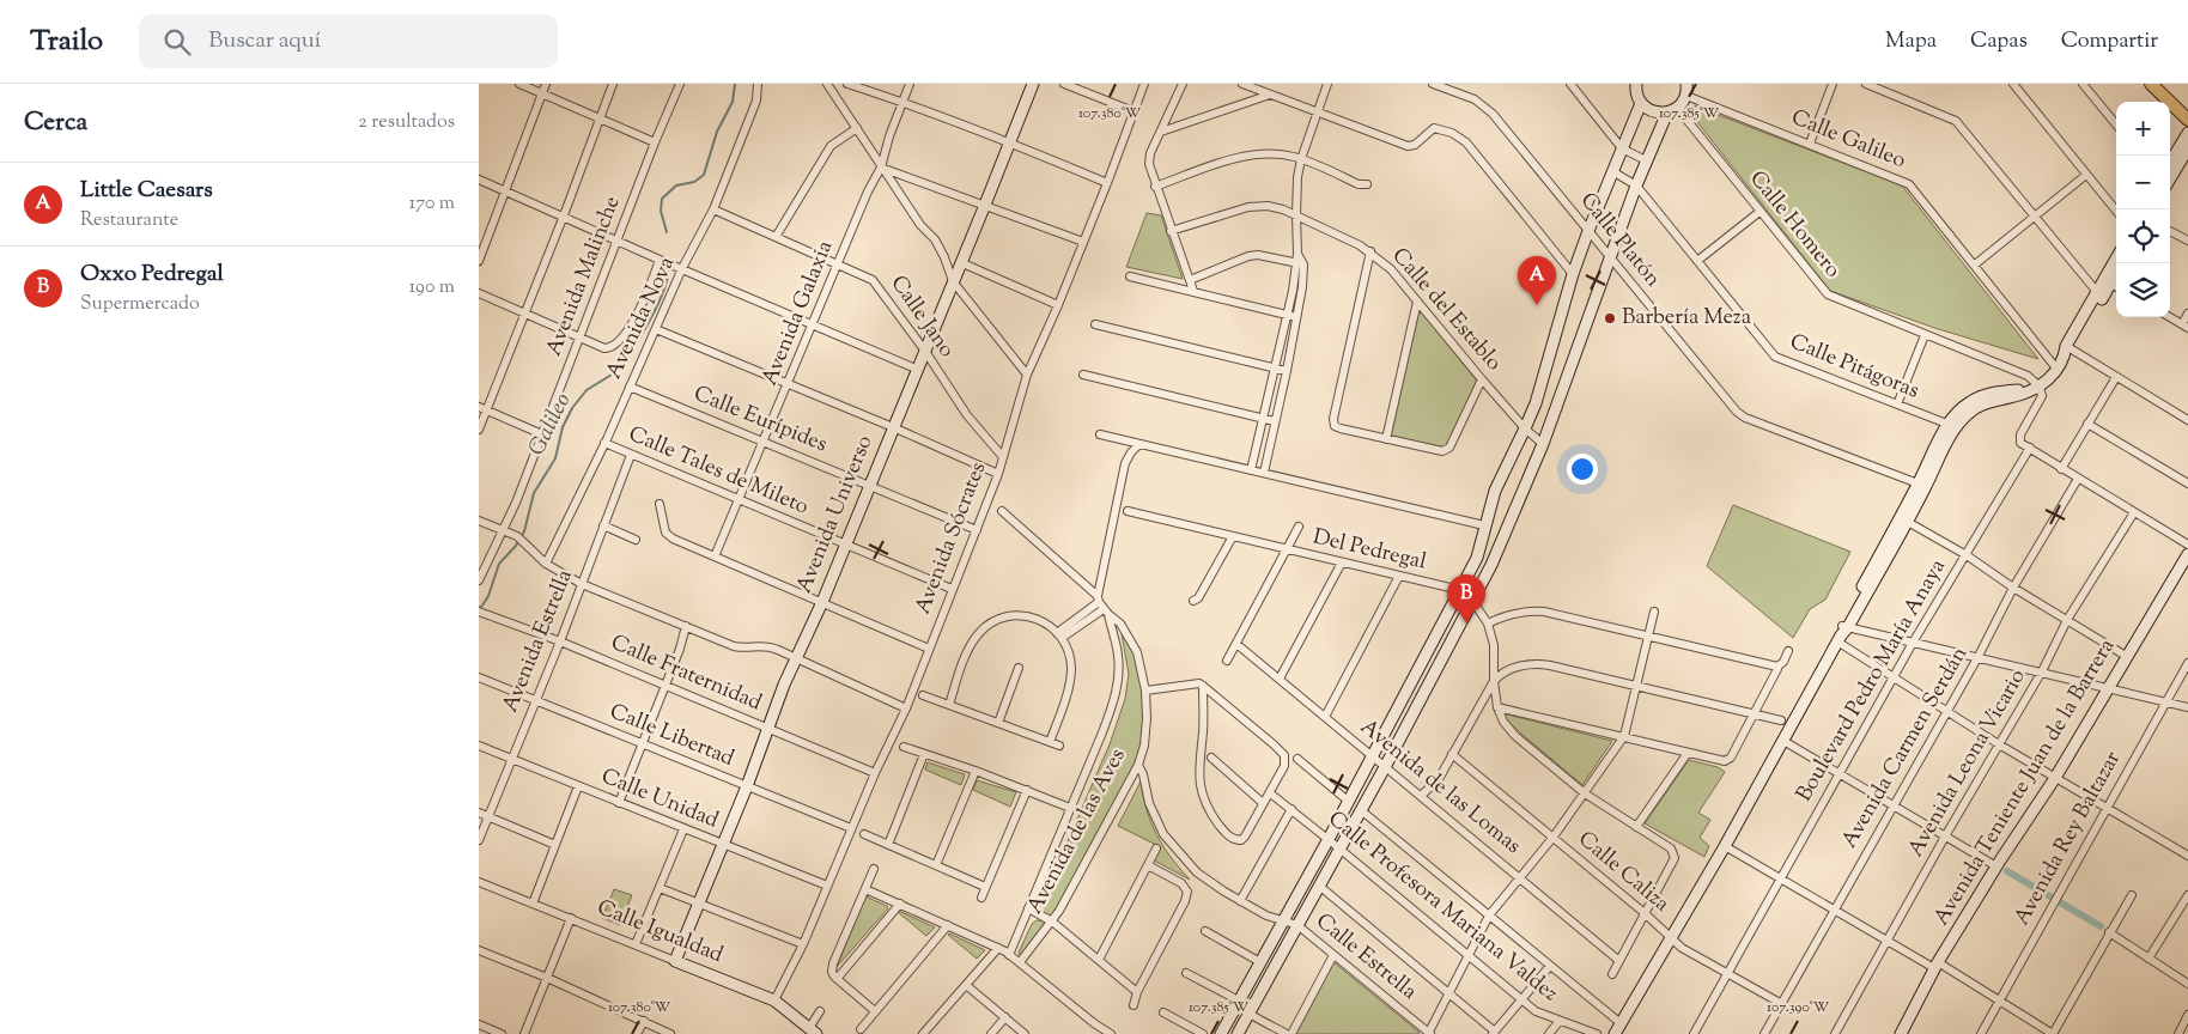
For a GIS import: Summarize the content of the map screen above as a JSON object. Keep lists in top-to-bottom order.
{
  "streets": {
    "street": [
      "Calle Galileo",
      "Calle Homero",
      "Calle Platón",
      "Avenida Malinche",
      "Calle del Establo",
      "Avenida Galaxia",
      "Calle Jano",
      "Avenida Nova",
      "Calle Pitágoras",
      "Calle Eurípides",
      "Calle Tales de Mileto",
      "Avenida Universo",
      "Avenida Sócrates",
      "Del Pedregal",
      "Avenida Estrella",
      "Calle Fraternidad",
      "Boulevard Pedro María Anaya",
      "Calle Libertad",
      "Avenida Carmen Serdán",
      "Avenida Leona Vicario",
      "Avenida Teniente Juan de la Barrera",
      "Avenida de las Lomas",
      "Calle Unidad",
      "Avenida de las Aves",
      "Avenida Rey Baltazar",
      "Calle Caliza",
      "Calle Profesora Mariana Valdez",
      "Calle Igualdad",
      "Calle Estrella"
    ]
  },
  "crossings": [
    ["Avenida Galaxia", "Calle Jano"],
    ["Avenida Galaxia", "Calle Eurípides"],
    ["Avenida Galaxia", "Calle Tales de Mileto"],
    ["Calle Jano", "Avenida Nova"],
    ["Calle Jano", "Avenida Universo"],
    ["Calle Jano", "Avenida Sócrates"],
    ["Avenida Nova", "Calle Eurípides"],
    ["Avenida Nova", "Calle Tales de Mileto"],
    ["Calle Eurípides", "Avenida Universo"],
    ["Calle Eurípides", "Avenida Sócrates"],
    ["Calle Tales de Mileto", "Avenida Universo"],
    ["Calle Tales de Mileto", "Avenida Sócrates"],
    ["Calle Tales de Mileto", "Avenida Estrella"],
    ["Avenida Universo", "Calle Fraternidad"],
    ["Avenida Universo", "Calle Libertad"],
    ["Avenida Universo", "Calle Unidad"],
    ["Avenida Universo", "Calle Igualdad"],
    ["Avenida Sócrates", "Calle Fraternidad"],
    ["Avenida Sócrates", "Calle Libertad"],
    ["Avenida Sócrates", "Calle Unidad"],
    ["Avenida Sócrates", "Calle Igualdad"],
    ["Del Pedregal", "Calle Caliza"],
    ["Avenida Estrella", "Calle Fraternidad"],
    ["Avenida Estrella", "Calle Libertad"],
    ["Avenida Estrella", "Calle Unidad"],
    ["Boulevard Pedro María Anaya", "Calle Caliza"],
    ["Avenida Carmen Serdán", "Calle Caliza"],
    ["Avenida de las Aves", "Calle Estrella"]
  ],
  "water": ["Galileo"],
  "places": ["Barbería Meza"],
  "page": {
    "header": "Trailo",
    "search": "Buscar aquí",
    "nav": ["Mapa", "Capas", "Compartir"],
    "heading": ["Cerca", "2 resultados"],
    "map_buttons": ["+", "−"],
    "list": [
      {
        "mark": "A",
        "name": "Little Caesars",
        "note": "Restaurante",
        "value": "170 m"
      },
      {
        "mark": "B",
        "name": "Oxxo Pedregal",
        "note": "Supermercado",
        "value": "190 m"
      }
    ],
    "pins": ["A", "B"]
  },
  "coordinates": ["107.380°W", "107.385°W", "107.390°W"]
}
